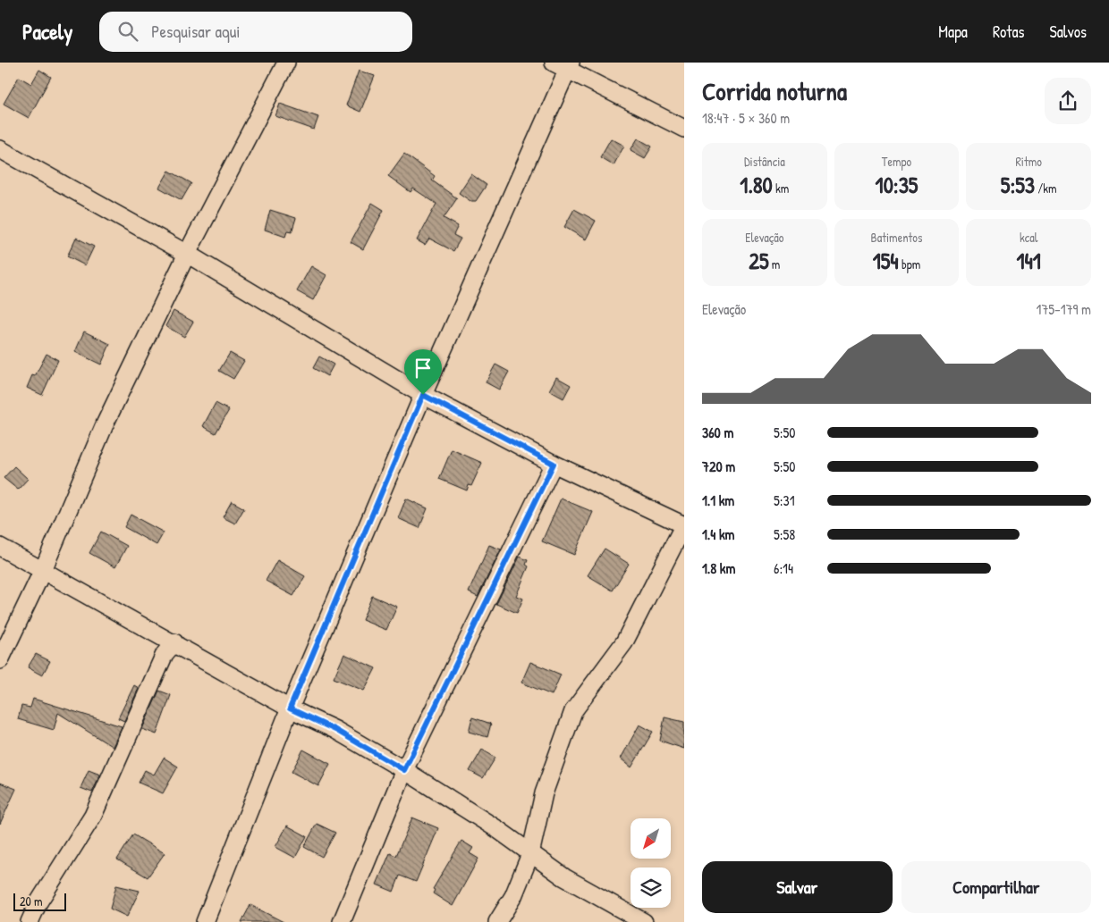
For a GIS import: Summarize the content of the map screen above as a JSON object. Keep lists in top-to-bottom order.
{
  "scale_bar": "20 m",
  "north": "bottom left",
  "page": {
    "header": "Pacely",
    "search": "Pesquisar aqui",
    "nav": ["Mapa", "Rotas", "Salvos"],
    "heading": ["Corrida noturna", "18:47 · 5 × 360 m"],
    "stats": [
      ["Distância", "1.80 km"],
      ["Tempo", "10:35"],
      ["Ritmo", "5:53 /km"],
      ["Elevação", "25 m"],
      ["Batimentos", "154 bpm"],
      ["kcal", "141"]
    ],
    "chart": ["Elevação", "175–179 m"],
    "list": [
      {
        "name": "360 m",
        "note": "5:50"
      },
      {
        "name": "720 m",
        "note": "5:50"
      },
      {
        "name": "1.1 km",
        "note": "5:31"
      },
      {
        "name": "1.4 km",
        "note": "5:58"
      },
      {
        "name": "1.8 km",
        "note": "6:14"
      }
    ],
    "buttons": ["Salvar", "Compartilhar"],
    "scale": "20 m"
  }
}
